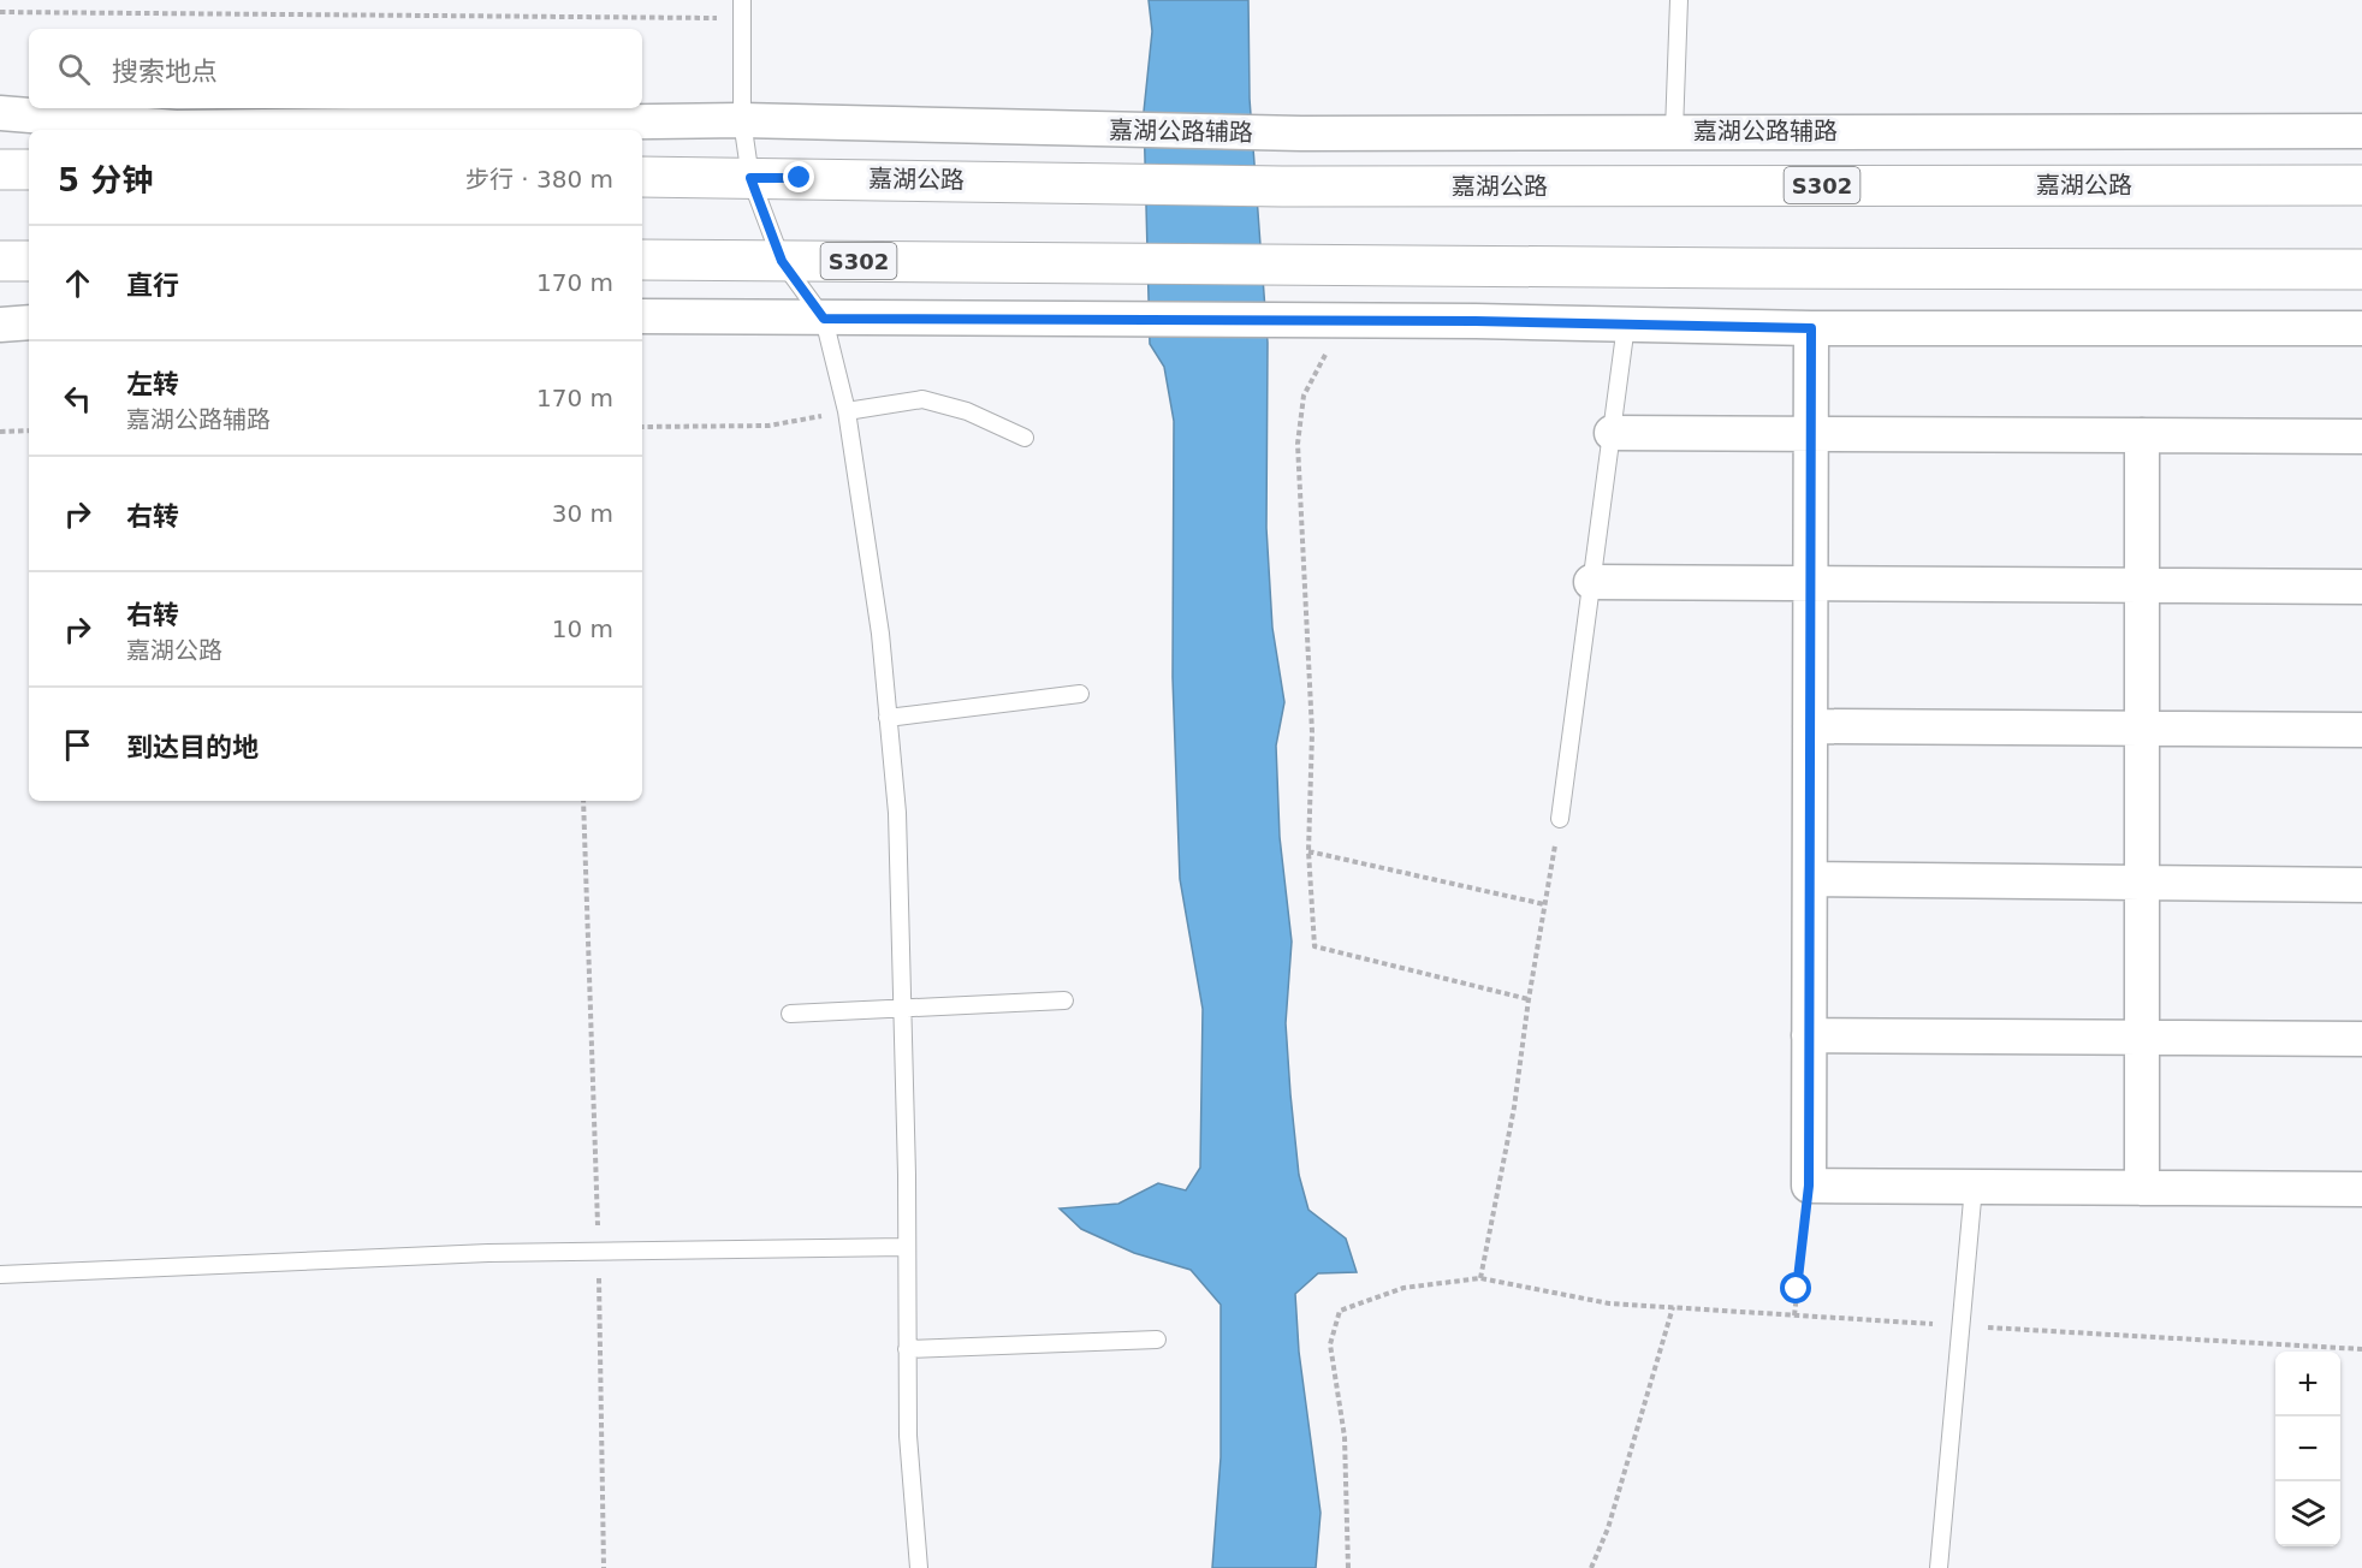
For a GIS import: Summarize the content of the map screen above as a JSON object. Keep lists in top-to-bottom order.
{
  "streets": {
    "main road": ["嘉湖公路", "S302"],
    "street": ["嘉湖公路辅路"]
  },
  "page": {
    "search": "搜索地点",
    "heading": ["5 分钟", "步行 · 380 m"],
    "list": [
      ["直行", "170 m"],
      ["左转", "嘉湖公路辅路", "170 m"],
      ["右转", "30 m"],
      ["右转", "嘉湖公路", "10 m"],
      "到达目的地"
    ],
    "map_buttons": ["+", "−"]
  }
}
